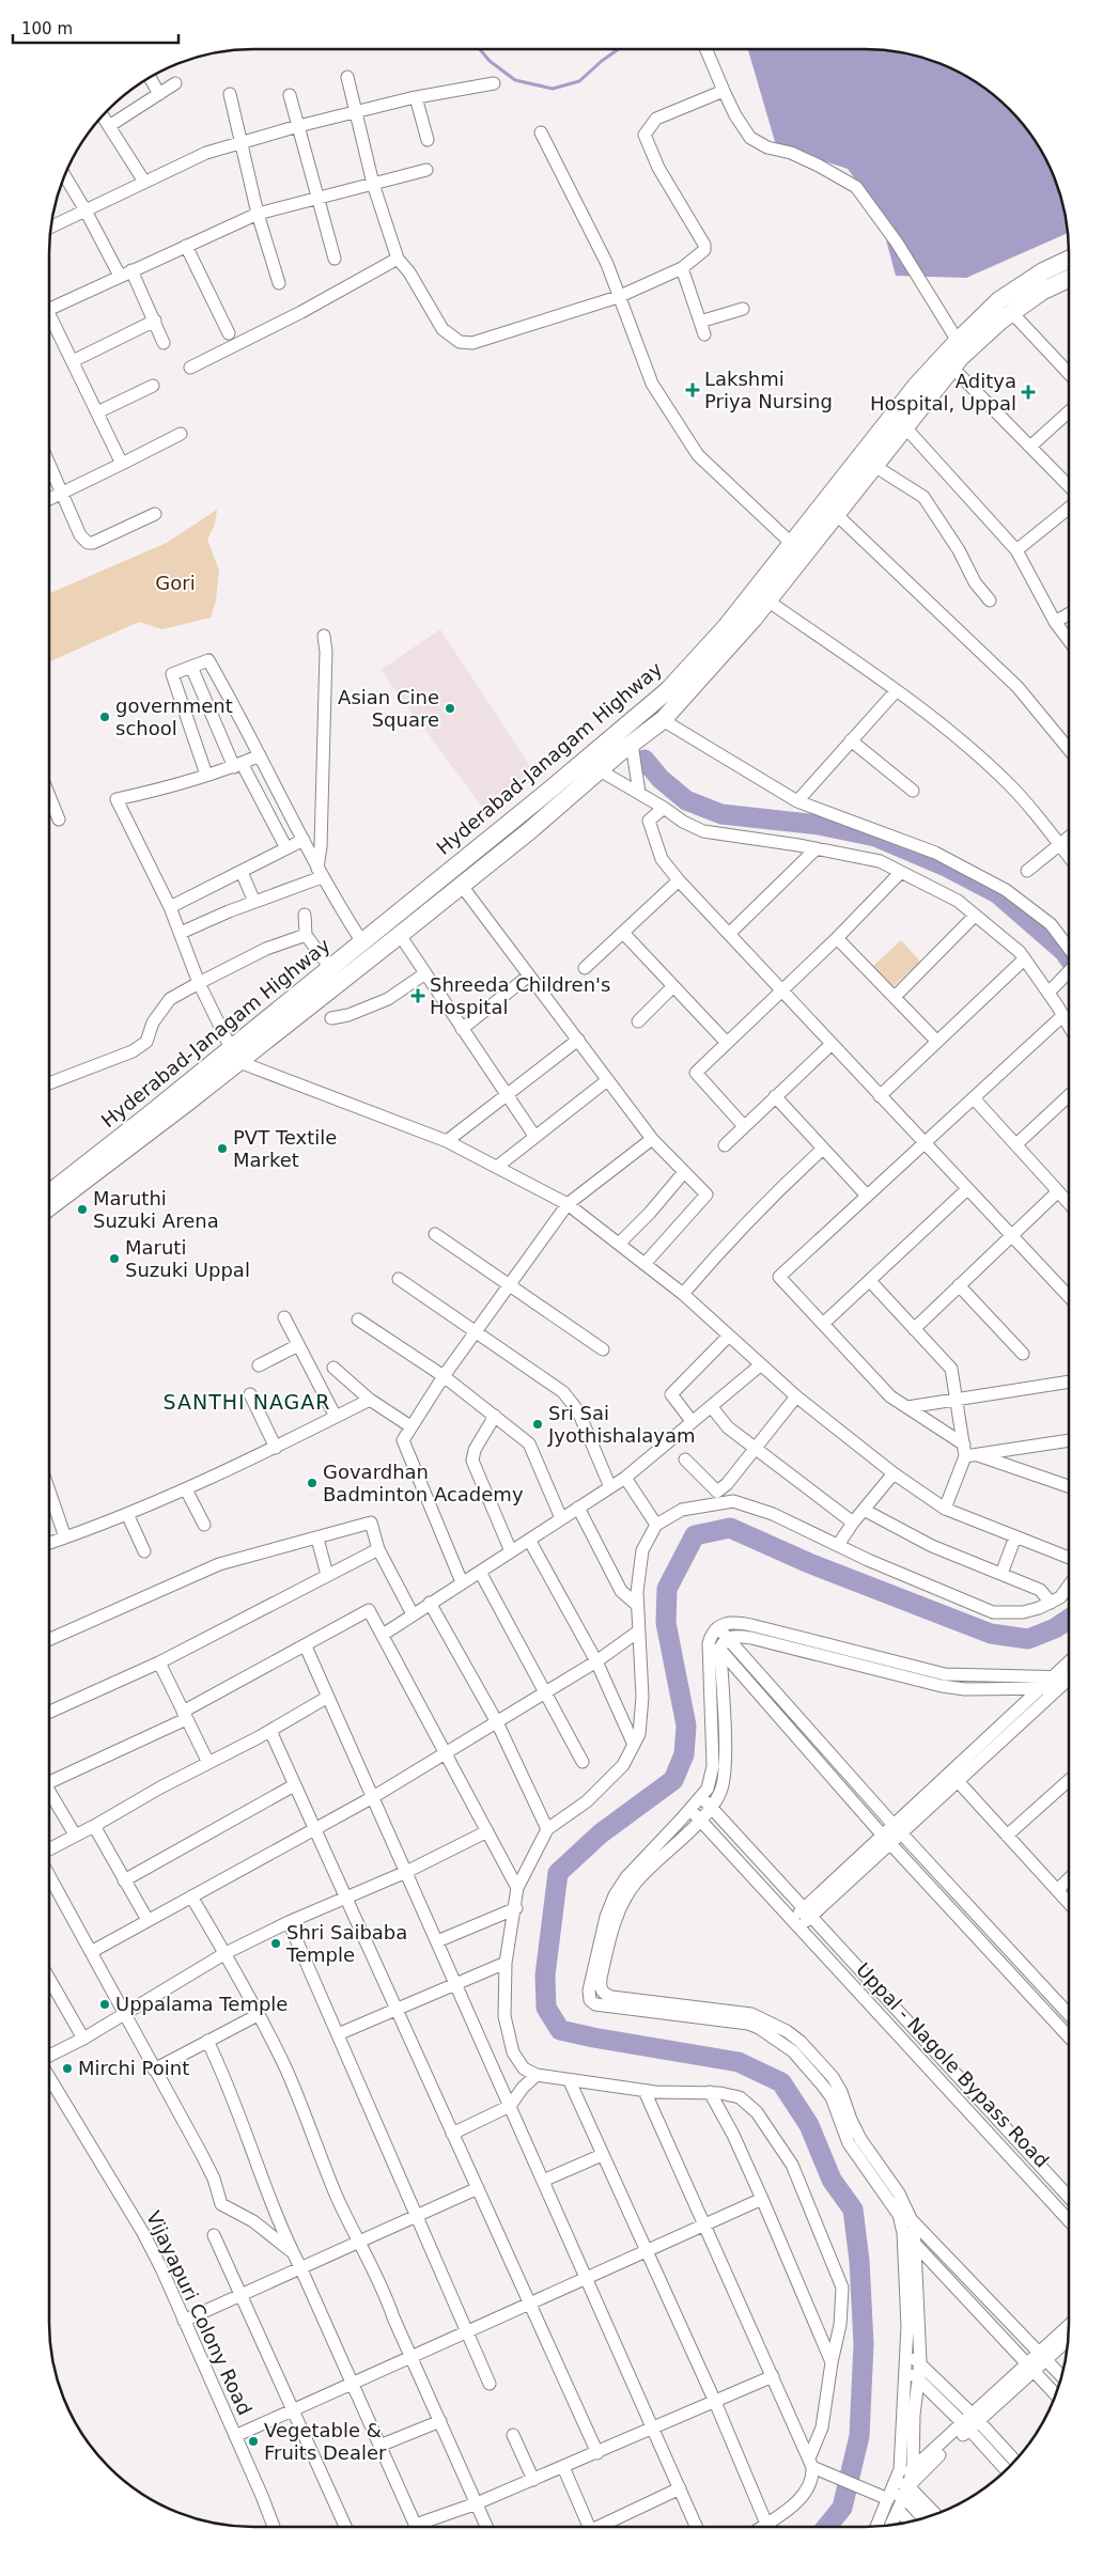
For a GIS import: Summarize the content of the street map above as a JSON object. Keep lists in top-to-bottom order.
{
  "streets": {
    "highway": ["Hyderabad-Janagam Highway"],
    "street": ["Uppal - Nagole Bypass Road", "Vijayapuri Colony Road"]
  },
  "districts": ["SANTHI NAGAR"],
  "parks": ["Gori"],
  "places": {
    "health": ["Lakshmi Priya Nursing", "Aditya Hospital, Uppal", "Shreeda Children's Hospital"],
    "other": [
      "Asian Cine Square",
      "government school",
      "PVT Textile Market",
      "Maruthi Suzuki Arena",
      "Maruti Suzuki Uppal",
      "Sri Sai Jyothishalayam",
      "Govardhan Badminton Academy",
      "Shri Saibaba Temple",
      "Uppalama Temple",
      "Mirchi Point",
      "Vegetable & Fruits Dealer"
    ]
  },
  "scale_bar": "100 m"
}
